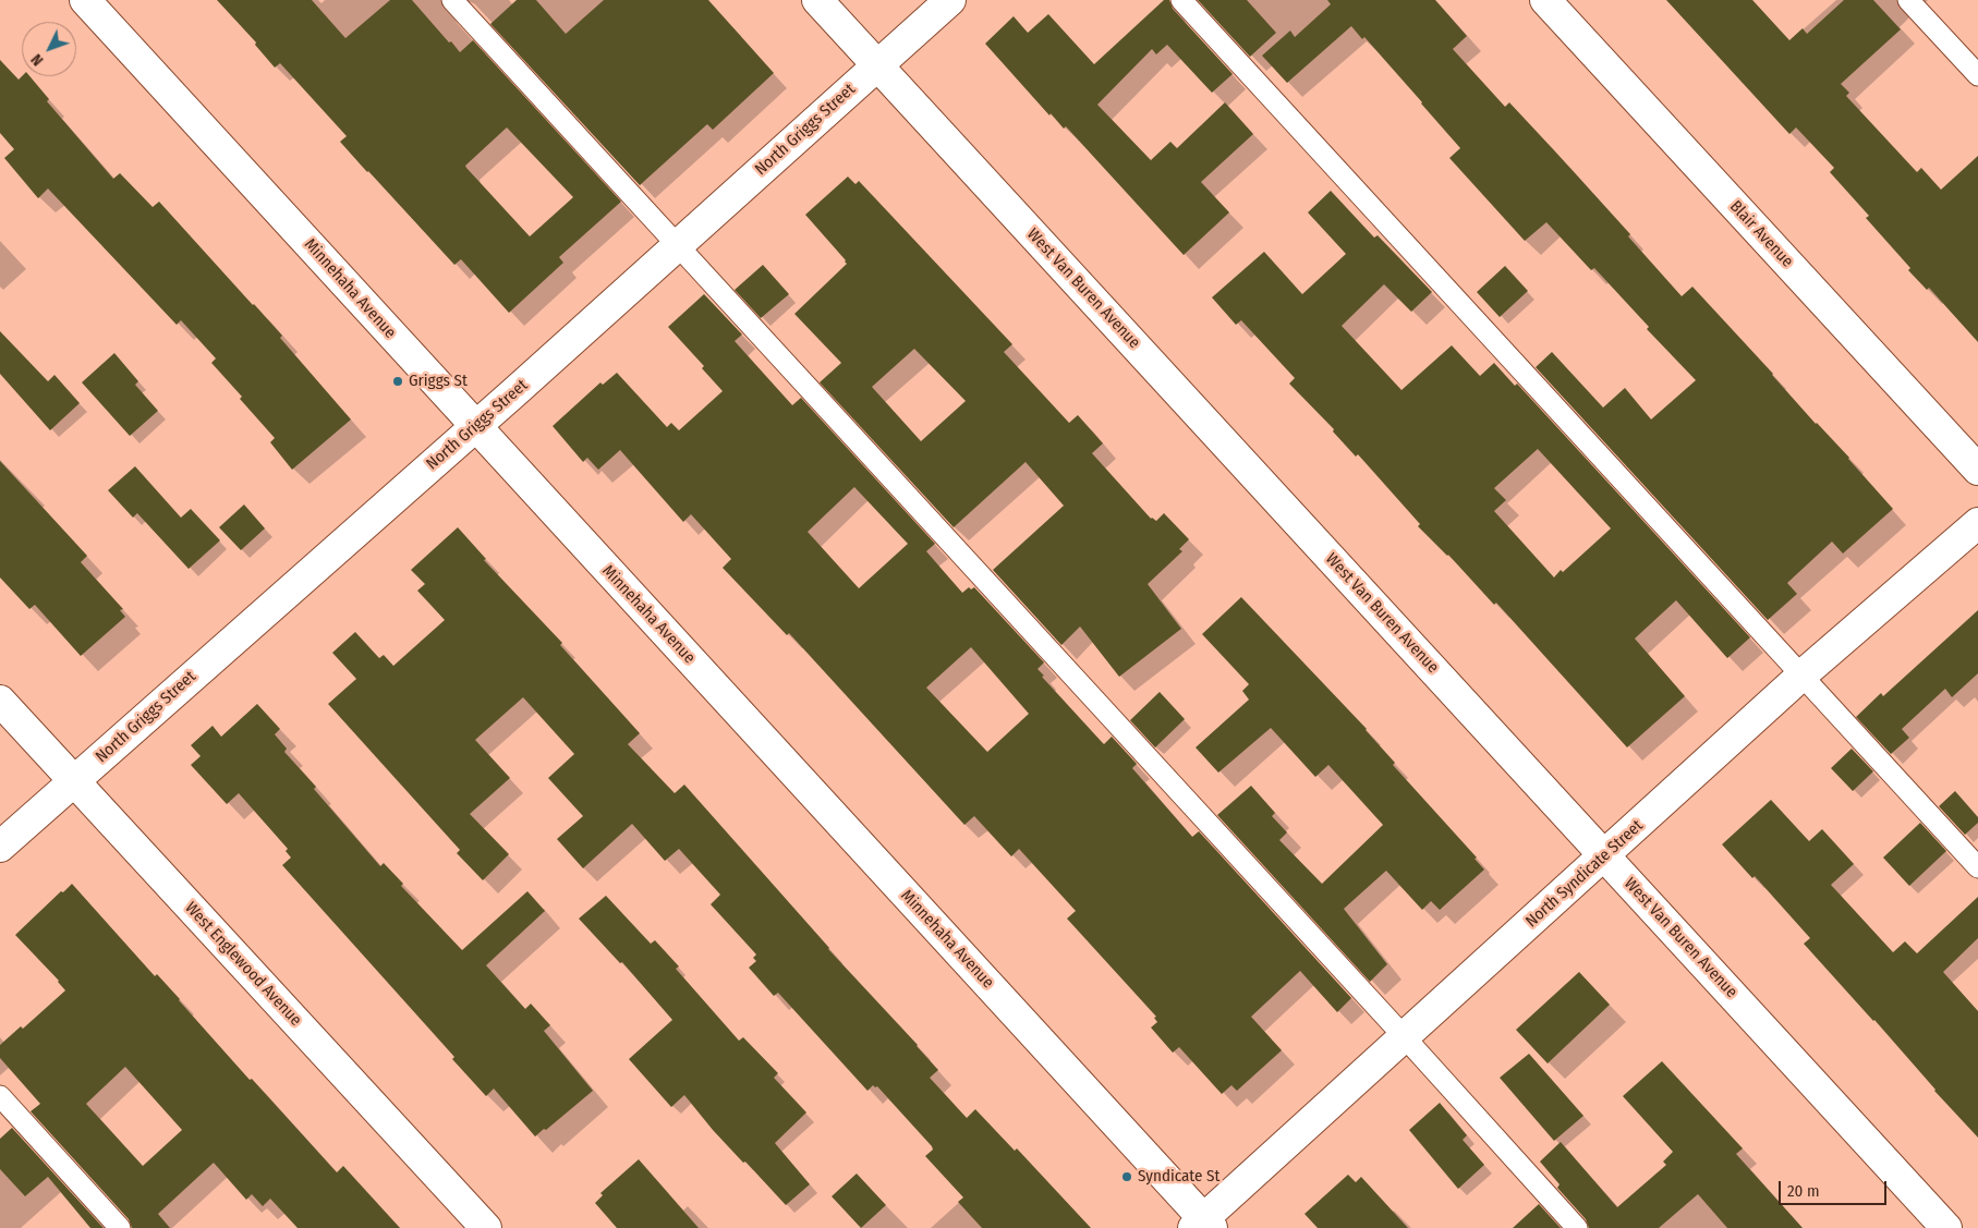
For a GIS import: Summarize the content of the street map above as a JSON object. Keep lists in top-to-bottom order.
{
  "streets": {
    "street": [
      "North Griggs Street",
      "Blair Avenue",
      "Minnehaha Avenue",
      "West Van Buren Avenue",
      "North Syndicate Street",
      "West Englewood Avenue"
    ]
  },
  "crossings": [
    ["North Griggs Street", "Minnehaha Avenue"],
    ["North Griggs Street", "West Van Buren Avenue"],
    ["North Griggs Street", "West Englewood Avenue"],
    ["Minnehaha Avenue", "North Syndicate Street"],
    ["West Van Buren Avenue", "North Syndicate Street"]
  ],
  "places": ["Griggs St", "Syndicate St"],
  "scale_bar": "20 m",
  "north": "bottom left"
}
